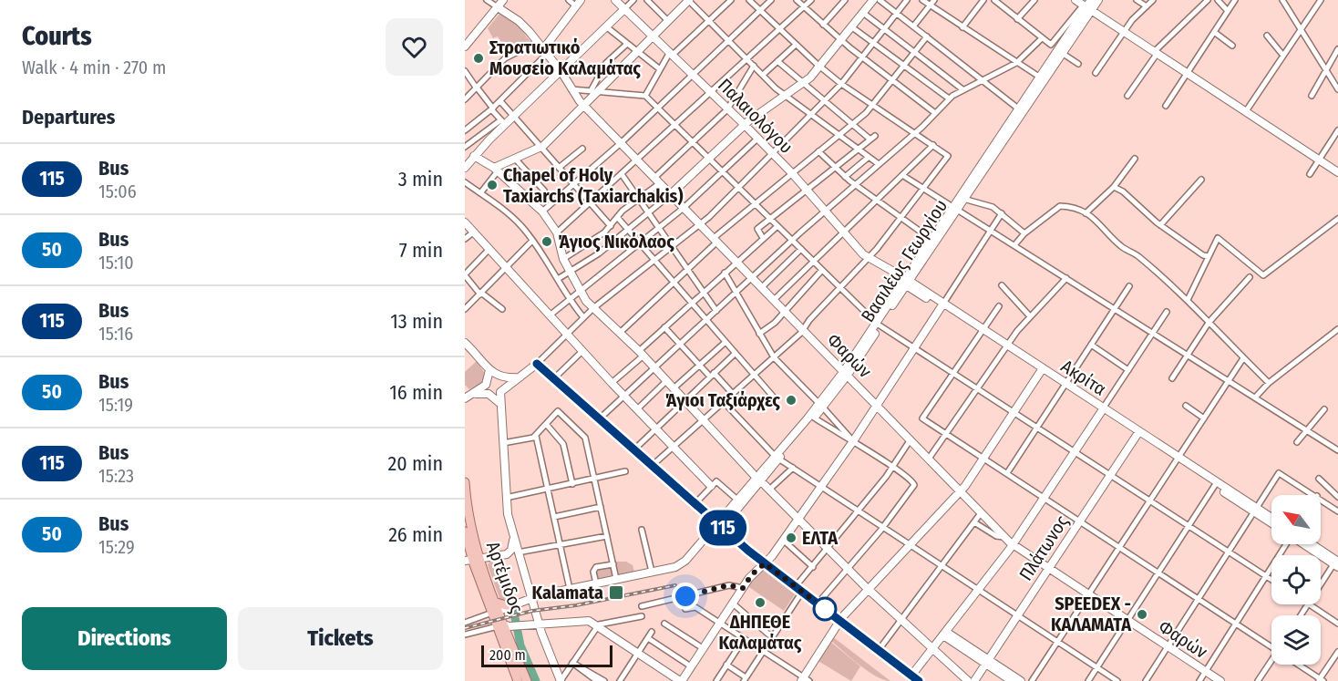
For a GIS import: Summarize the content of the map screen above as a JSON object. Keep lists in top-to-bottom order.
{
  "streets": {
    "main road": ["Αρτέμιδος"],
    "street": [
      "Παλαιολόγου",
      "Βασιλέως Γεωργίου",
      "Φαρών",
      "Ακρίτα",
      "Πλάτωνος"
    ]
  },
  "crossings": [
    ["Παλαιολόγου", "Ακρίτα"],
    ["Βασιλέως Γεωργίου", "Φαρών"],
    ["Βασιλέως Γεωργίου", "Ακρίτα"],
    ["Φαρών", "Πλάτωνος"],
    ["Ακρίτα", "Πλάτωνος"]
  ],
  "places": {
    "other": [
      "Στρατιωτικό Μουσείο Καλαμάτας",
      "Chapel of Holy Taxiarchs (Taxiarchakis)",
      "Άγιος Νικόλαος",
      "Άγιοι Ταξιάρχες",
      "ΕΛΤΑ",
      "ΔΗΠΕΘΕ Καλαμάτας",
      "SPEEDEX - ΚΑΛΑΜΑΤΑ"
    ],
    "transit": ["Kalamata"]
  },
  "lines": ["bus line 115"],
  "scale_bar": "200 m",
  "north": "top left",
  "page": {
    "heading": [
      ["Courts", "Walk · 4 min · 270 m"],
      "Departures"
    ],
    "on_map": "115",
    "list": [
      {
        "mark": "115",
        "name": "Bus",
        "note": "15:06",
        "value": "3 min"
      },
      {
        "mark": "50",
        "name": "Bus",
        "note": "15:10",
        "value": "7 min"
      },
      {
        "mark": "115",
        "name": "Bus",
        "note": "15:16",
        "value": "13 min"
      },
      {
        "mark": "50",
        "name": "Bus",
        "note": "15:19",
        "value": "16 min"
      },
      {
        "mark": "115",
        "name": "Bus",
        "note": "15:23",
        "value": "20 min"
      },
      {
        "mark": "50",
        "name": "Bus",
        "note": "15:29",
        "value": "26 min"
      }
    ],
    "buttons": ["Directions", "Tickets"],
    "scale": "200 m"
  }
}
